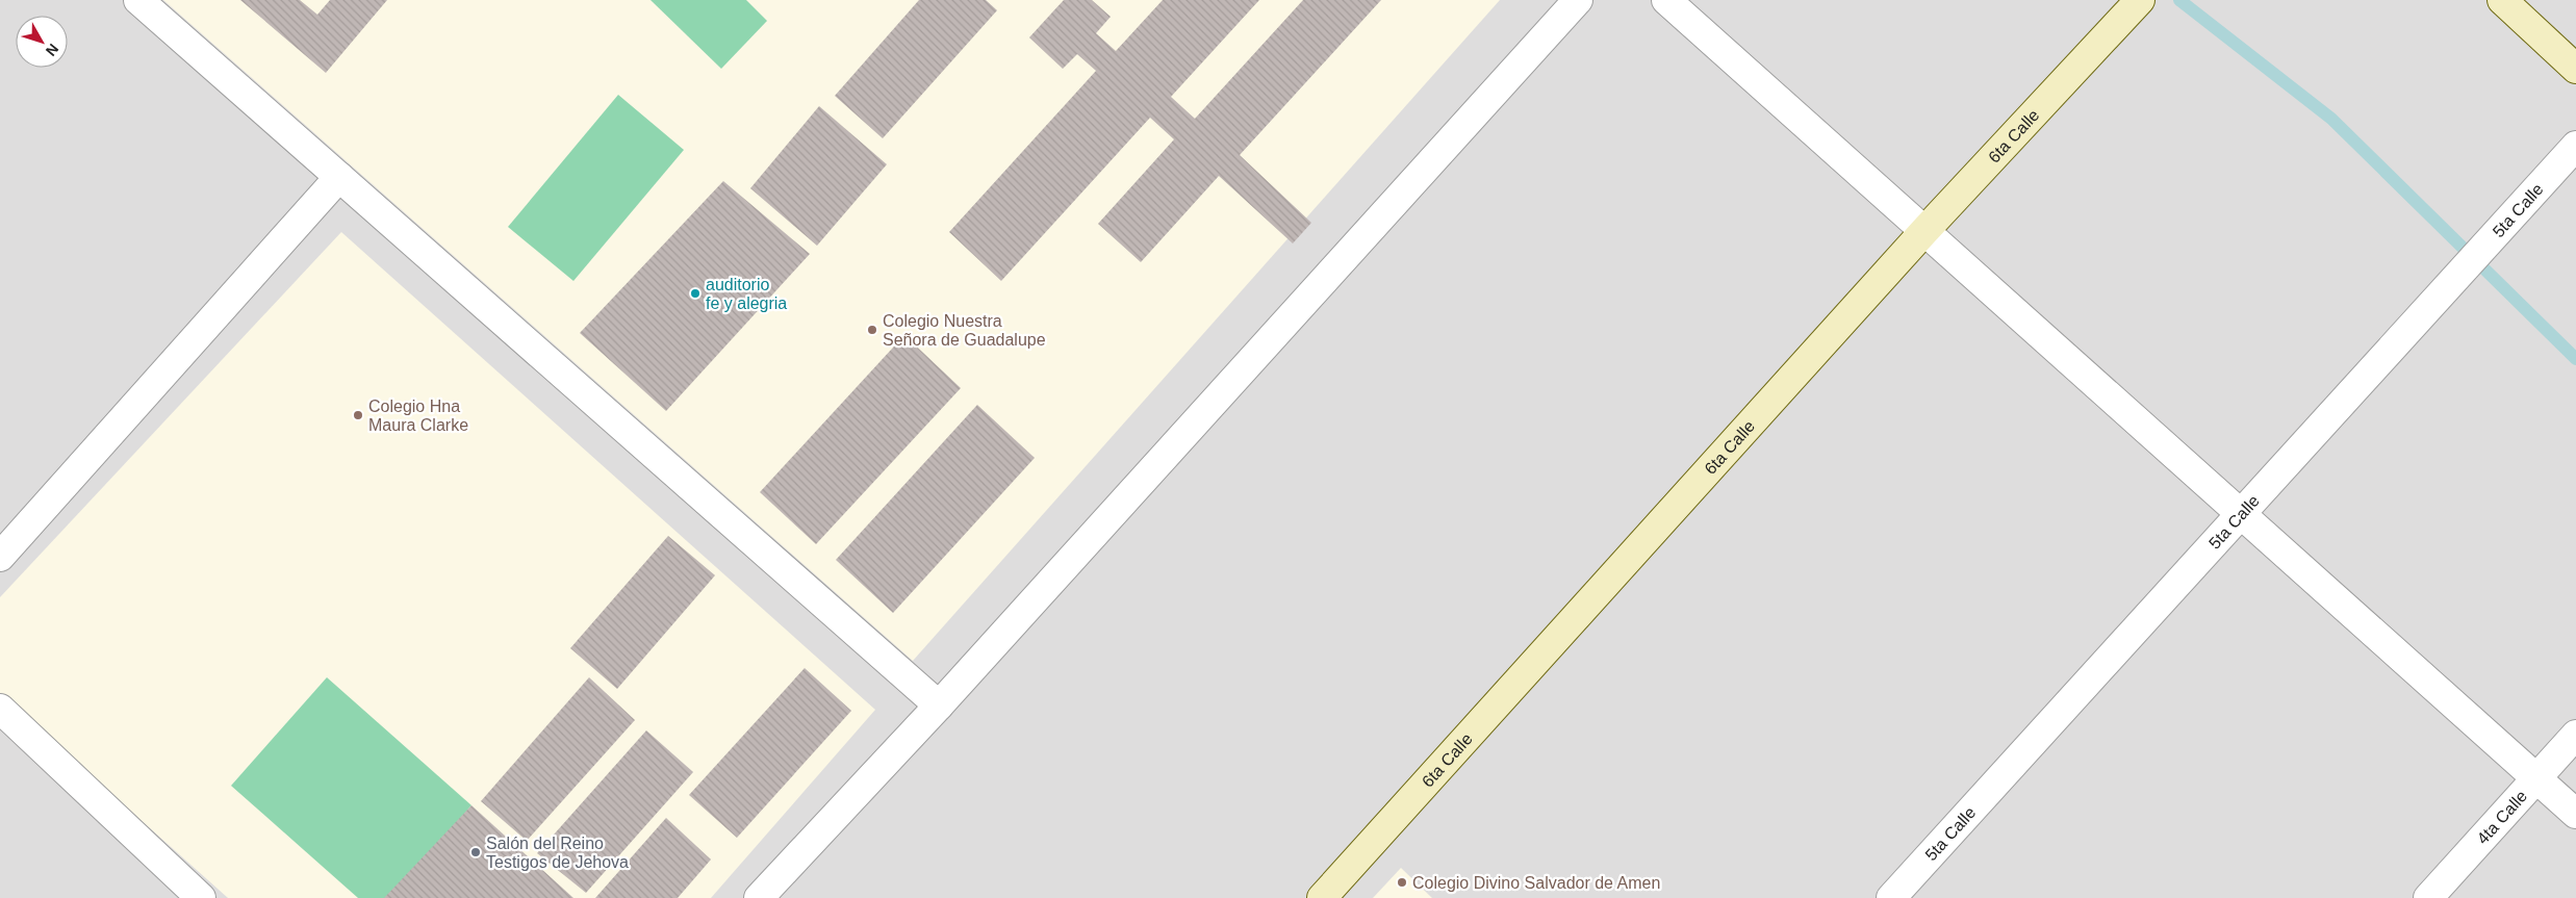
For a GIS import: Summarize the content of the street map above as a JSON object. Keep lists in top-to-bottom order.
{
  "streets": {
    "street": ["6ta Calle", "5ta Calle", "4ta Calle"]
  },
  "places": [
    "auditorio fe y alegria",
    "Colegio Nuestra Señora de Guadalupe",
    "Colegio Hna Maura Clarke",
    "Salón del Reino Testigos de Jehova",
    "Colegio Divino Salvador de Amen"
  ],
  "north": "bottom right"
}
